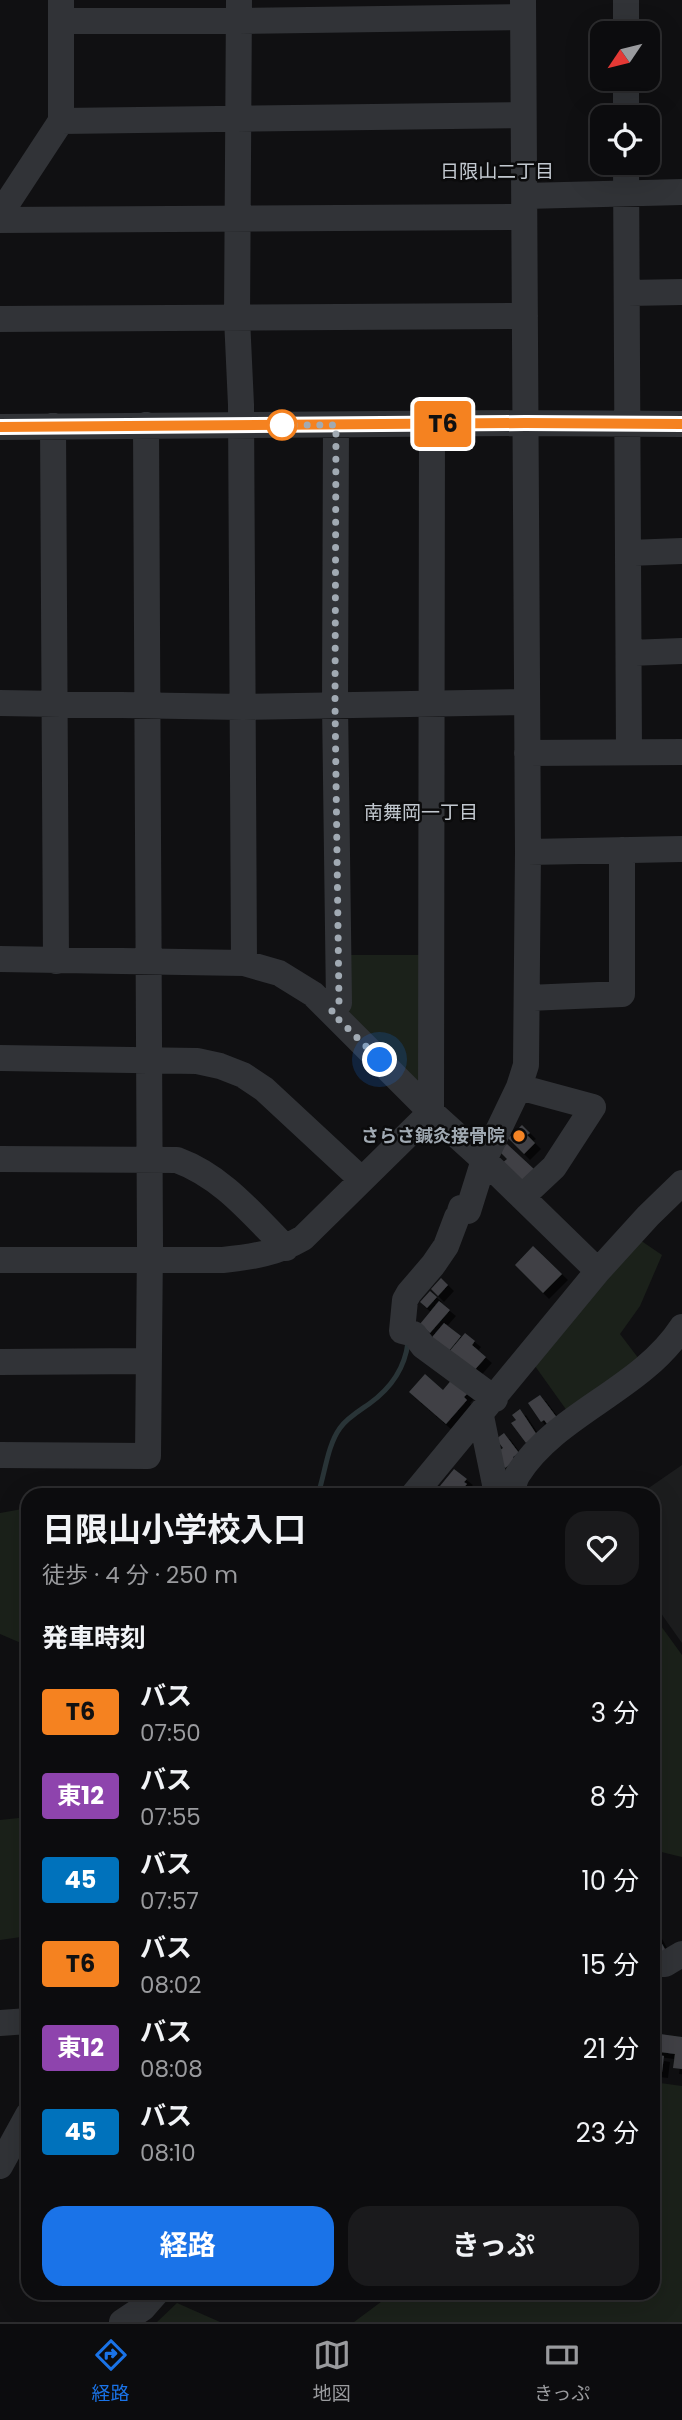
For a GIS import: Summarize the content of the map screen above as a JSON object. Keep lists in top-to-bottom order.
{
  "districts": ["日限山二丁目", "南舞岡一丁目"],
  "places": ["さらさ鍼灸接骨院"],
  "lines": ["bus line T6"],
  "north": "bottom left",
  "page": {
    "on_map": "T6",
    "heading": [
      ["日限山小学校入口", "徒歩 · 4 分 · 250 m"],
      "発車時刻"
    ],
    "list": [
      {
        "mark": "T6",
        "name": "バス",
        "note": "07:50",
        "value": "3 分"
      },
      {
        "mark": "東12",
        "name": "バス",
        "note": "07:55",
        "value": "8 分"
      },
      {
        "mark": "45",
        "name": "バス",
        "note": "07:57",
        "value": "10 分"
      },
      {
        "mark": "T6",
        "name": "バス",
        "note": "08:02",
        "value": "15 分"
      },
      {
        "mark": "東12",
        "name": "バス",
        "note": "08:08",
        "value": "21 分"
      },
      {
        "mark": "45",
        "name": "バス",
        "note": "08:10",
        "value": "23 分"
      }
    ],
    "buttons": ["経路", "きっぷ"],
    "tabs": ["経路", "地図", "きっぷ"]
  }
}
